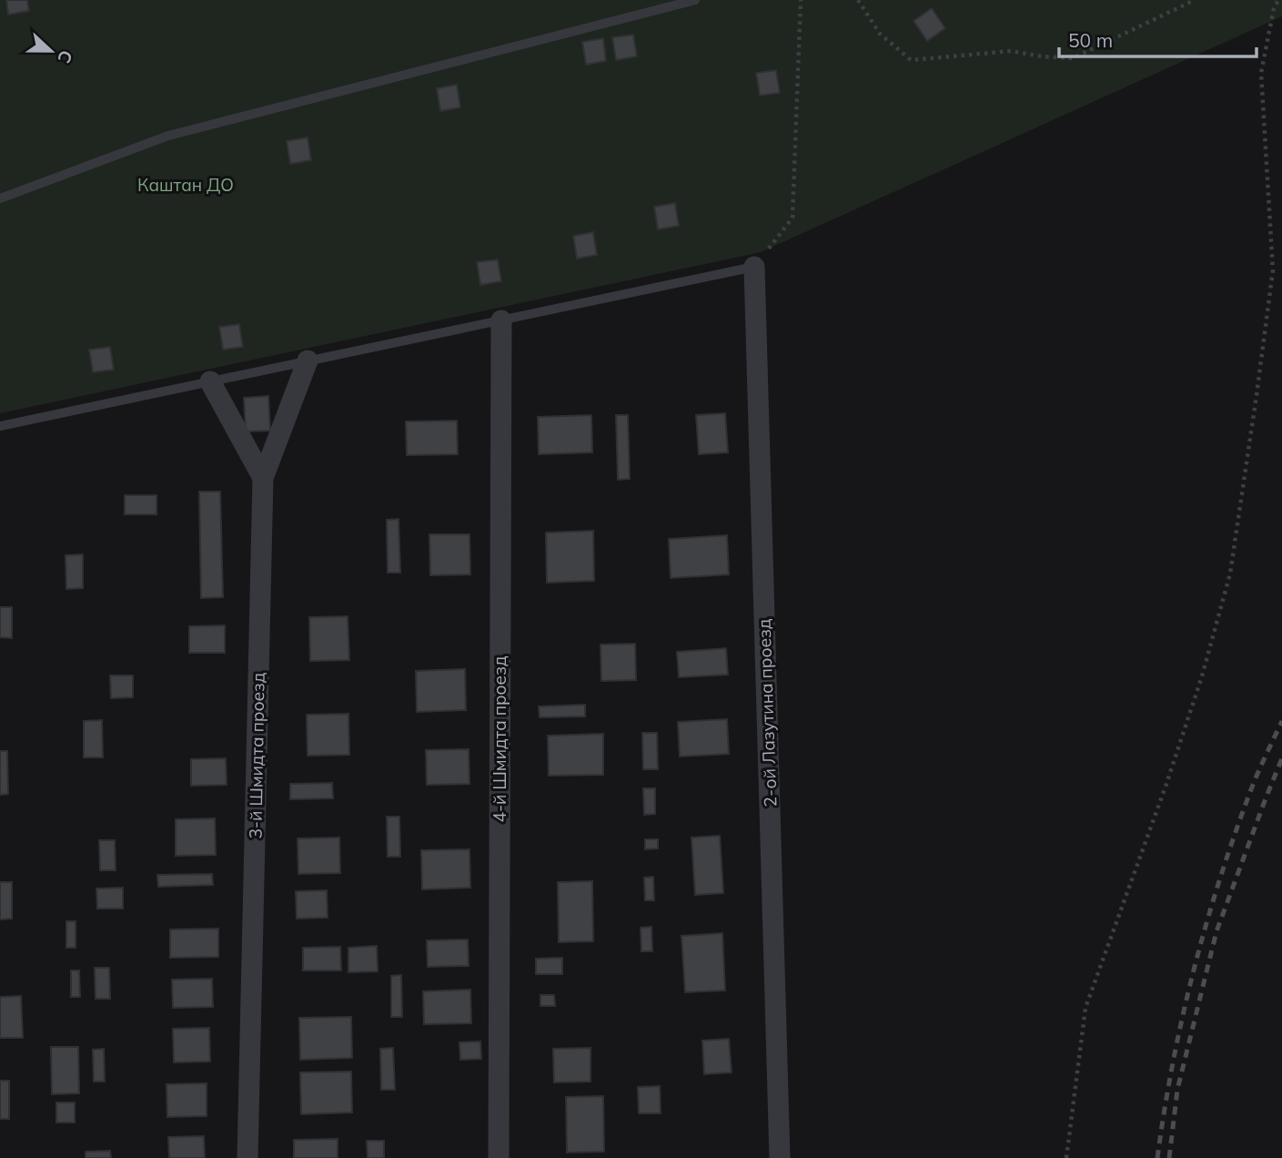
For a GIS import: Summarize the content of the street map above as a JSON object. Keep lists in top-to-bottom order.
{
  "streets": {
    "street": ["2-ой Лазутина проезд", "4-й Шмидта проезд", "3-й Шмидта проезд"]
  },
  "parks": ["Каштан ДО"],
  "scale_bar": "50 m",
  "north": "right"
}
